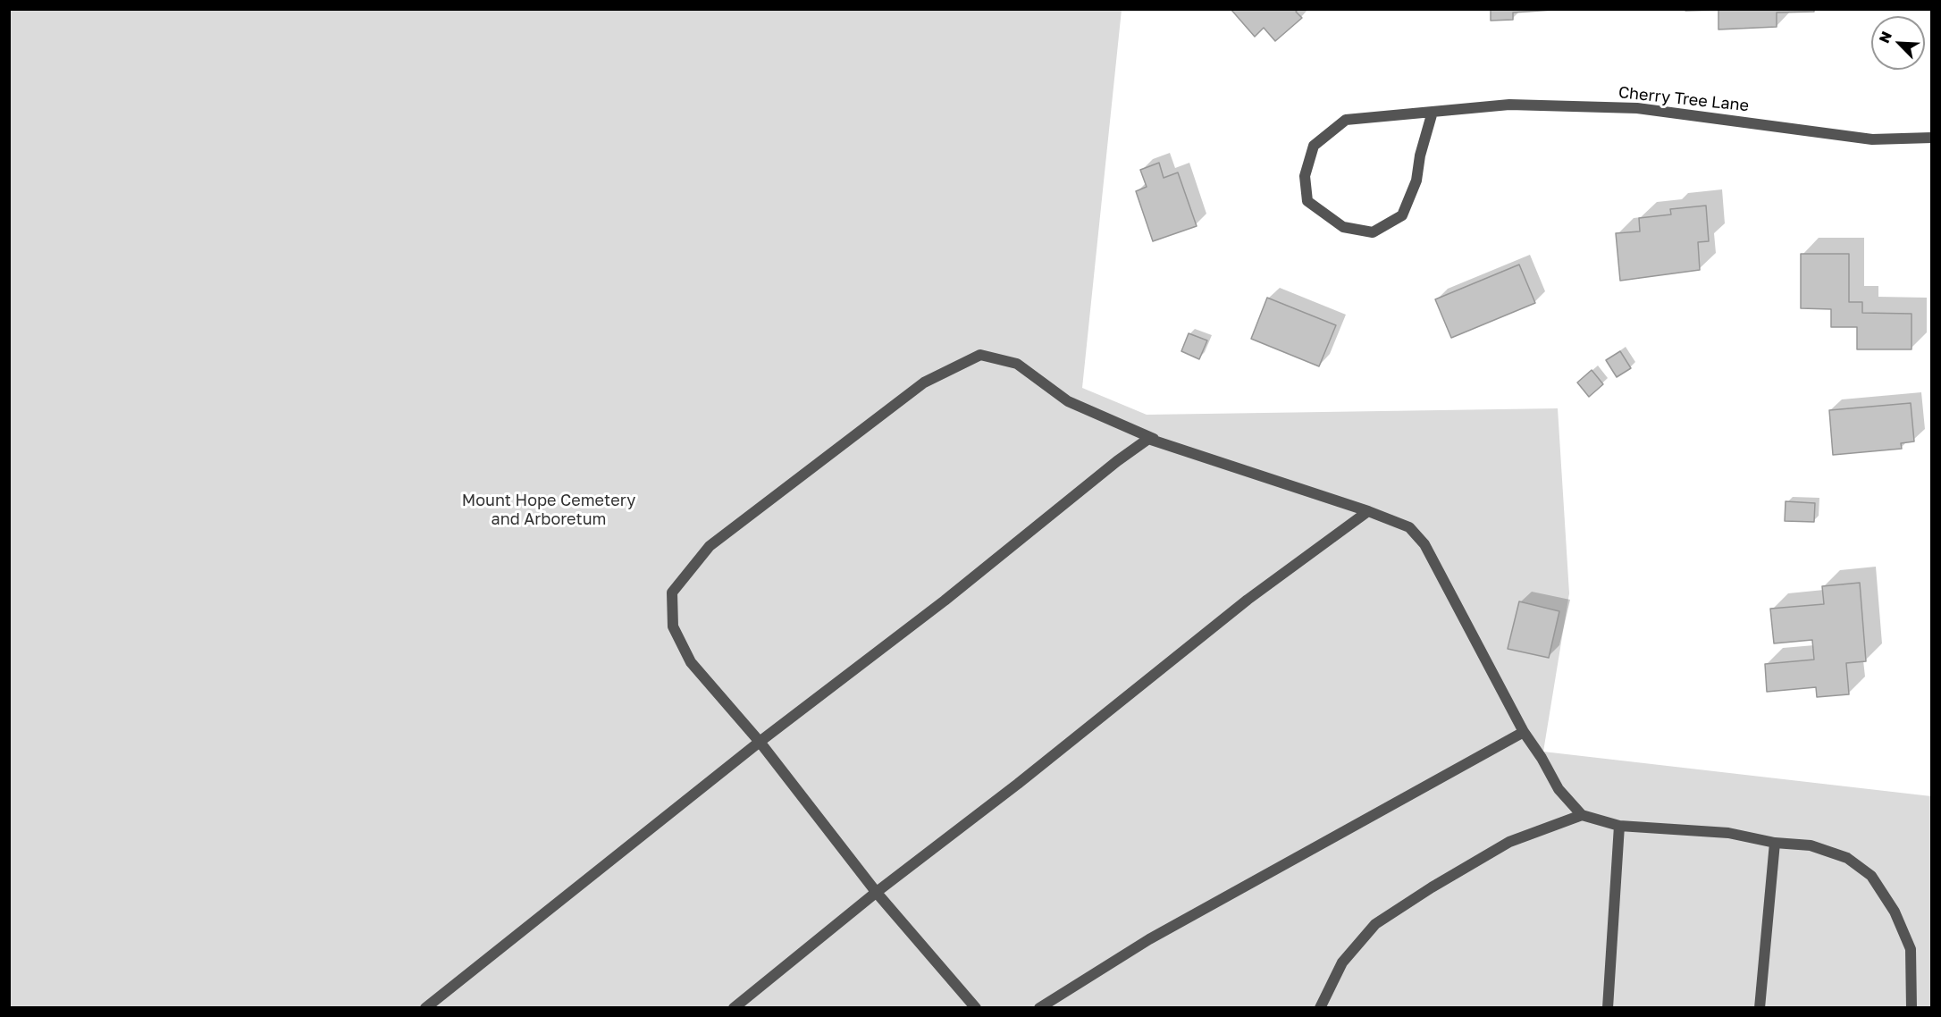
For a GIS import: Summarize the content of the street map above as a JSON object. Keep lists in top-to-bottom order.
{
  "streets": {
    "street": ["Cherry Tree Lane"]
  },
  "parks": ["Mount Hope Cemetery and Arboretum"],
  "north": "top left"
}
